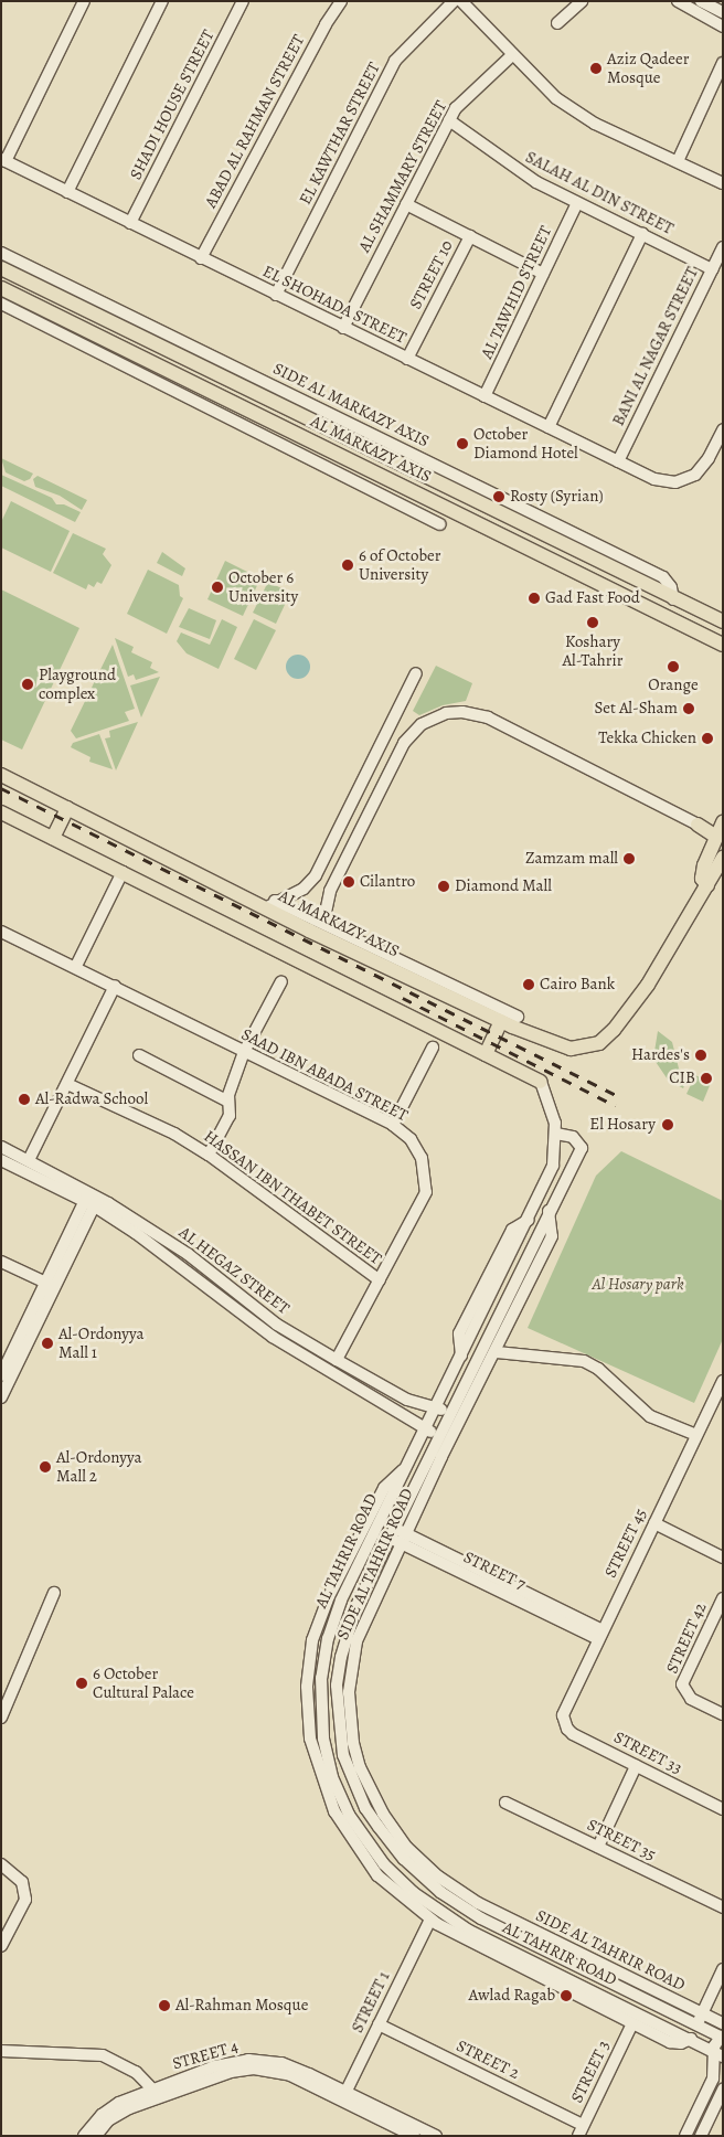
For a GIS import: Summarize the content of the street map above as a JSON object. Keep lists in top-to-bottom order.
{
  "streets": {
    "main road": ["AL MARKAZY AXIS"],
    "street": [
      "SHADI HOUSE STREET",
      "ABAD AL RAHMAN STREET",
      "EL KAWTHAR STREET",
      "AL SHAMMARY STREET",
      "SALAH AL DIN STREET",
      "STREET 10",
      "AL TAWHID STREET",
      "EL SHOHADA STREET",
      "BANI AL NAGAR STREET",
      "SIDE AL MARKAZY AXIS",
      "SAAD IBN ABADA STREET",
      "HASSAN IBN THABET STREET",
      "AL HEGAZ STREET",
      "STREET 45",
      "AL TAHRIR ROAD",
      "SIDE AL TAHRIR ROAD",
      "STREET 7",
      "STREET 42",
      "STREET 33",
      "STREET 35",
      "STREET 1",
      "STREET 4",
      "STREET 2",
      "STREET 3"
    ]
  },
  "crossings": [
    ["SHADI HOUSE STREET", "EL SHOHADA STREET"],
    ["ABAD AL RAHMAN STREET", "EL SHOHADA STREET"],
    ["EL KAWTHAR STREET", "EL SHOHADA STREET"],
    ["AL SHAMMARY STREET", "SALAH AL DIN STREET"],
    ["AL SHAMMARY STREET", "EL SHOHADA STREET"],
    ["SALAH AL DIN STREET", "AL TAWHID STREET"],
    ["SALAH AL DIN STREET", "BANI AL NAGAR STREET"],
    ["STREET 10", "EL SHOHADA STREET"],
    ["AL TAWHID STREET", "EL SHOHADA STREET"],
    ["EL SHOHADA STREET", "BANI AL NAGAR STREET"],
    ["SIDE AL MARKAZY AXIS", "AL MARKAZY AXIS"],
    ["SAAD IBN ABADA STREET", "HASSAN IBN THABET STREET"],
    ["SAAD IBN ABADA STREET", "AL HEGAZ STREET"],
    ["AL HEGAZ STREET", "AL TAHRIR ROAD"],
    ["STREET 45", "STREET 7"],
    ["STREET 45", "STREET 33"],
    ["AL TAHRIR ROAD", "SIDE AL TAHRIR ROAD"],
    ["AL TAHRIR ROAD", "STREET 7"],
    ["SIDE AL TAHRIR ROAD", "STREET 7"],
    ["SIDE AL TAHRIR ROAD", "STREET 1"],
    ["SIDE AL TAHRIR ROAD", "STREET 3"],
    ["STREET 1", "STREET 4"],
    ["STREET 1", "STREET 2"],
    ["STREET 2", "STREET 3"]
  ],
  "parks": ["Al Hosary park"],
  "places": [
    "Aziz Qadeer Mosque",
    "October Diamond Hotel",
    "Rosty (Syrian)",
    "6 of October University",
    "October 6 University",
    "Gad Fast Food",
    "Koshary Al-Tahrir",
    "Orange",
    "Playground complex",
    "Set Al-Sham",
    "Tekka Chicken",
    "Zamzam mall",
    "Cilantro",
    "Diamond Mall",
    "Cairo Bank",
    "Hardes's",
    "CIB",
    "Al-Radwa School",
    "El Hosary",
    "Al-Ordonyya Mall 1",
    "Al-Ordonyya Mall 2",
    "6 October Cultural Palace",
    "Awlad Ragab",
    "Al-Rahman Mosque"
  ]
}
